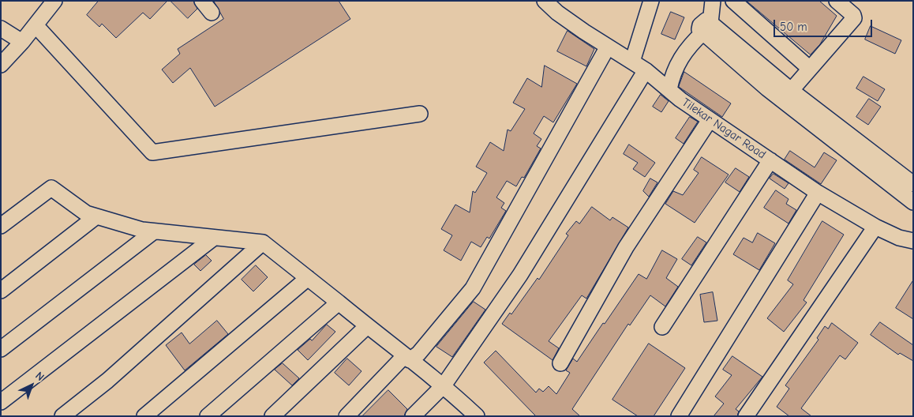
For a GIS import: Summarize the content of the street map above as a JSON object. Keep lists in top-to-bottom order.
{
  "streets": {
    "street": ["Tilekar Nagar Road"]
  },
  "scale_bar": "50 m",
  "north": "top right"
}
